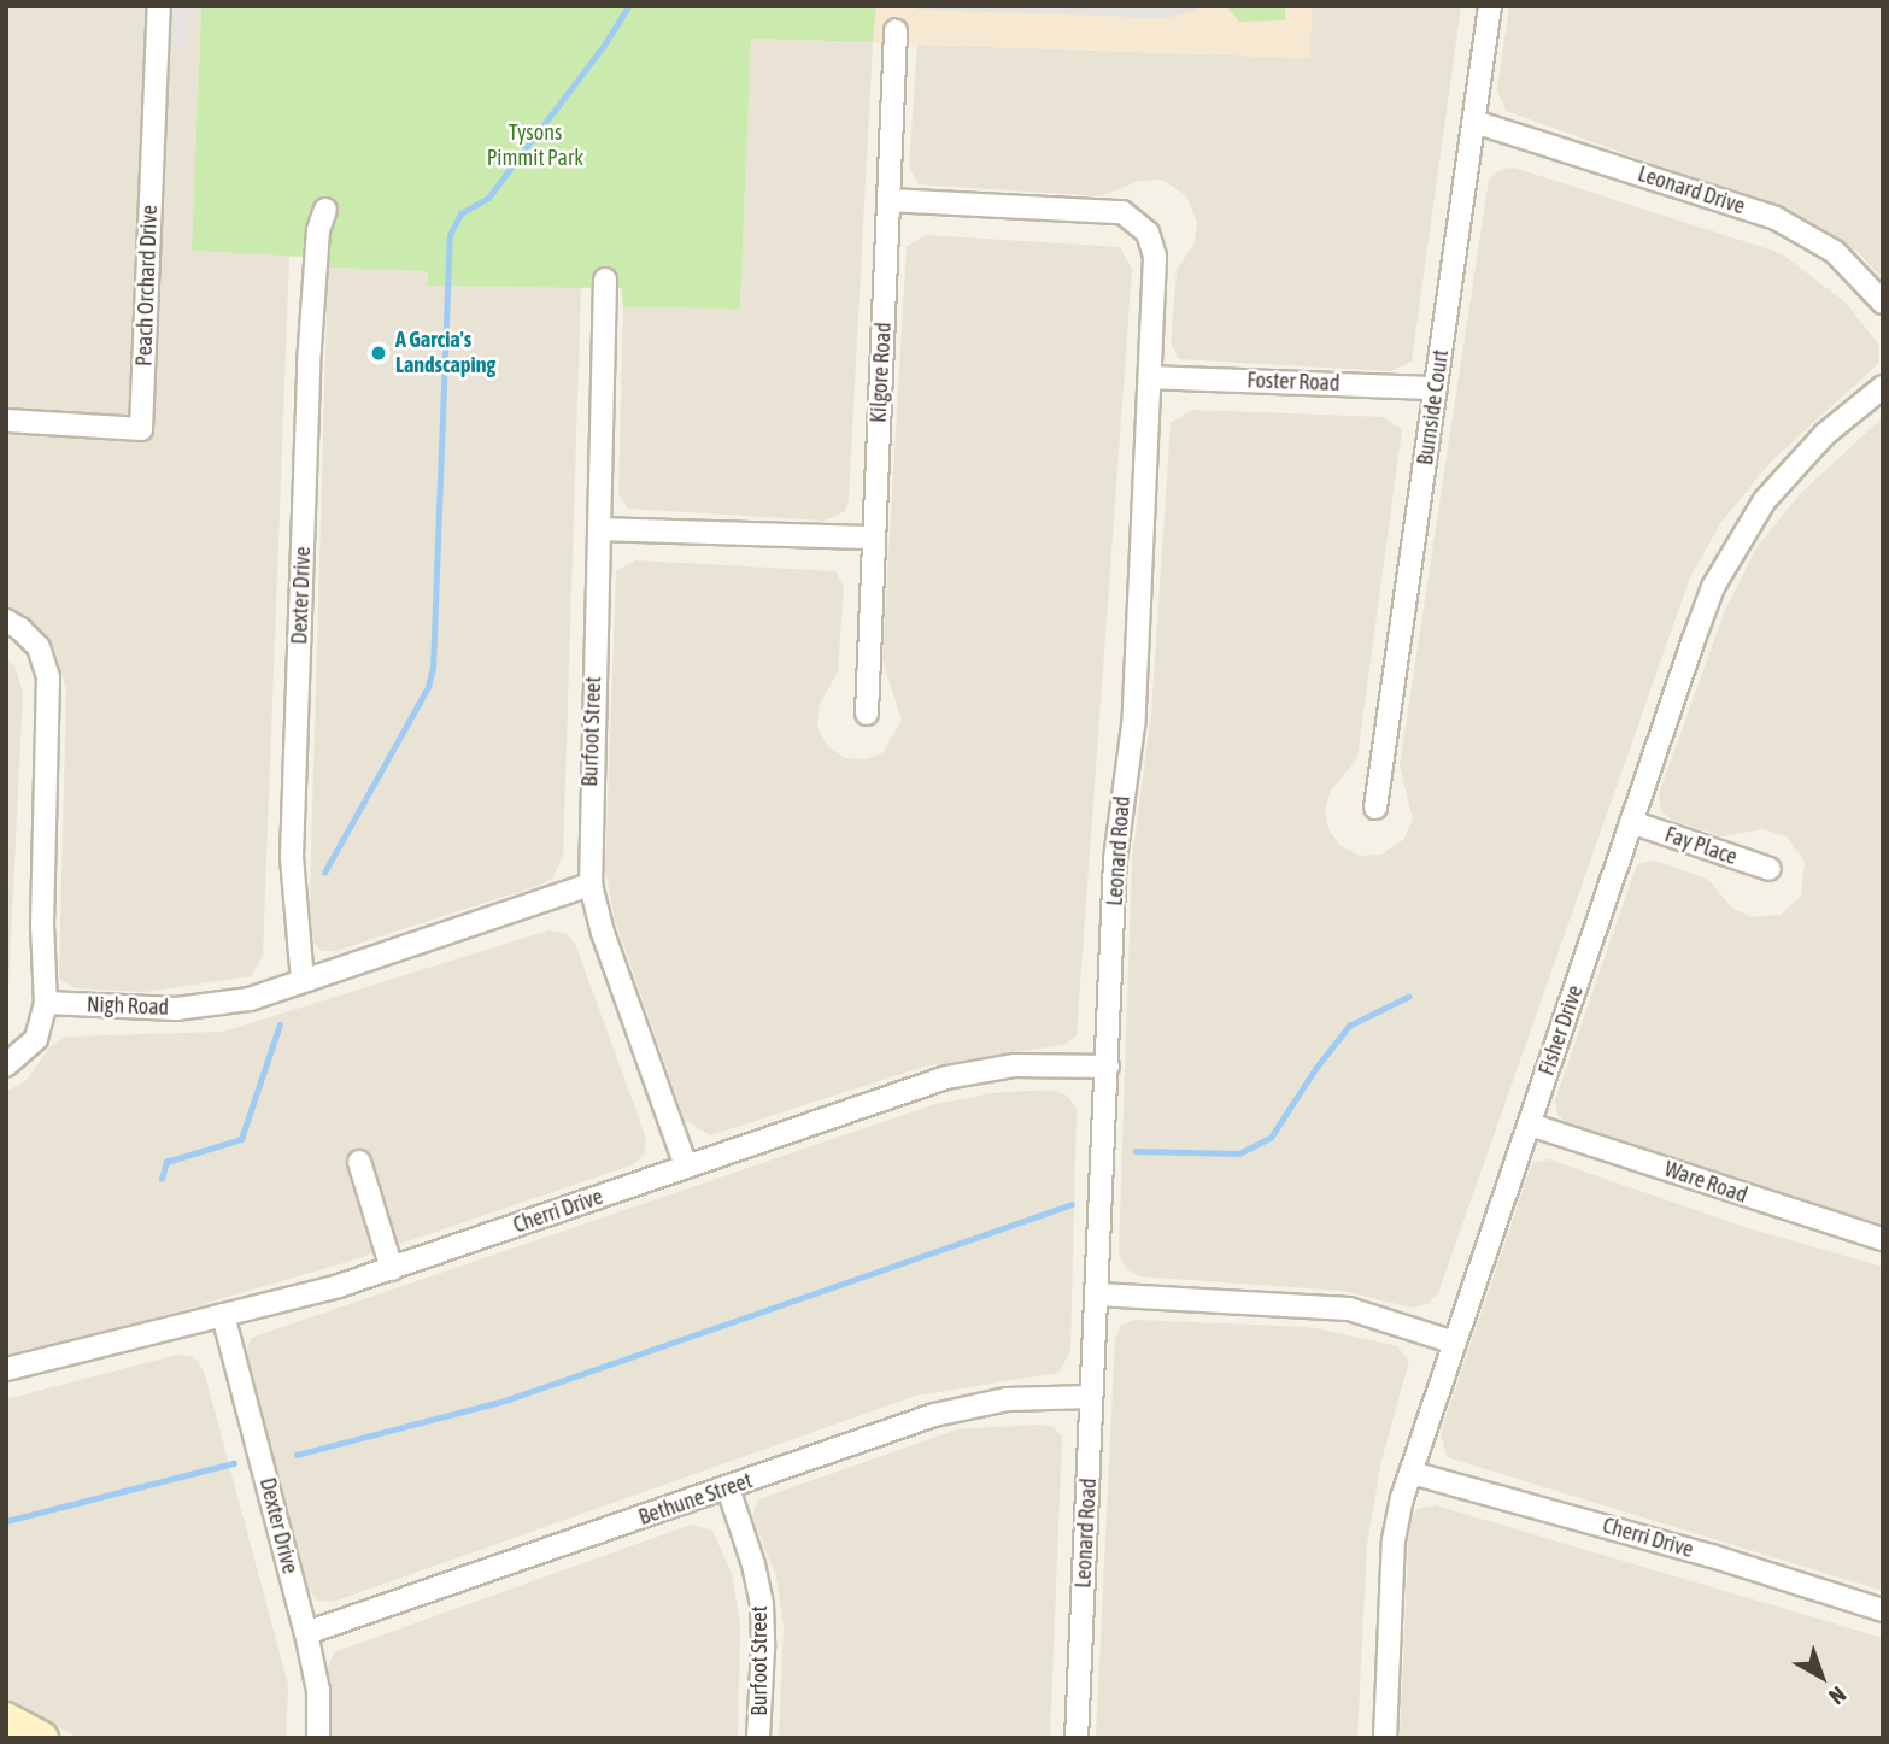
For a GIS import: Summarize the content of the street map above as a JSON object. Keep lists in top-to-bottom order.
{
  "streets": {
    "street": [
      "Leonard Drive",
      "Peach Orchard Drive",
      "Kilgore Road",
      "Foster Road",
      "Burnside Court",
      "Dexter Drive",
      "Burfoot Street",
      "Fay Place",
      "Leonard Road",
      "Nigh Road",
      "Fisher Drive",
      "Ware Road",
      "Cherri Drive",
      "Bethune Street"
    ]
  },
  "crossings": [
    ["Leonard Drive", "Burnside Court"],
    ["Kilgore Road", "Leonard Road"],
    ["Foster Road", "Burnside Court"],
    ["Foster Road", "Leonard Road"],
    ["Dexter Drive", "Nigh Road"],
    ["Dexter Drive", "Cherri Drive"],
    ["Dexter Drive", "Bethune Street"],
    ["Burfoot Street", "Nigh Road"],
    ["Burfoot Street", "Cherri Drive"],
    ["Burfoot Street", "Bethune Street"],
    ["Fay Place", "Fisher Drive"],
    ["Leonard Road", "Cherri Drive"],
    ["Leonard Road", "Bethune Street"],
    ["Fisher Drive", "Ware Road"],
    ["Fisher Drive", "Cherri Drive"]
  ],
  "parks": ["Tysons Pimmit Park"],
  "places": ["A Garcia's Landscaping"],
  "north": "bottom right"
}
